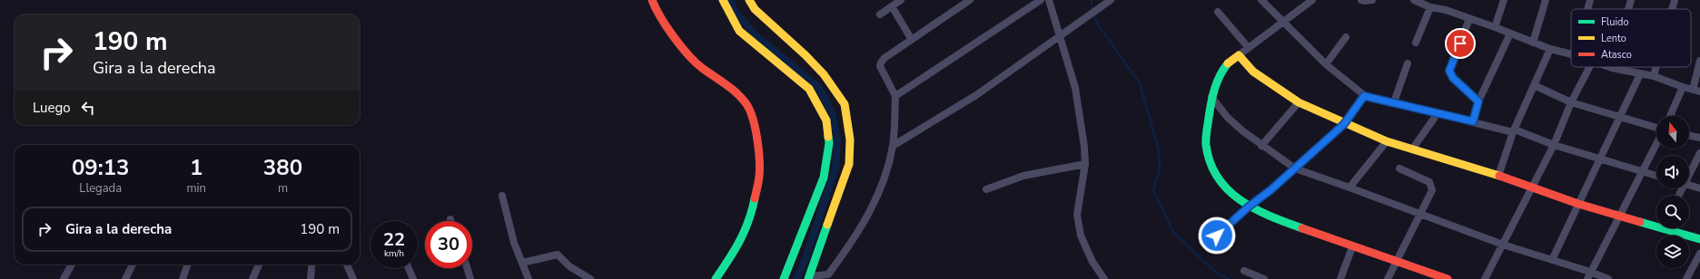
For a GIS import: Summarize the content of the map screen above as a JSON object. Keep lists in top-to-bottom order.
{
  "legend": ["Fluido", "Lento", "Atasco"],
  "north": "top",
  "page": {
    "turn": ["190 m", "Gira a la derecha"],
    "then": "Luego",
    "eta": [
      "09:13",
      "Llegada",
      "1",
      "min",
      "380",
      "m"
    ],
    "list": [
      {
        "name": "Gira a la derecha",
        "value": "190 m"
      }
    ],
    "speed": "22 km/h",
    "limit": "30"
  }
}
